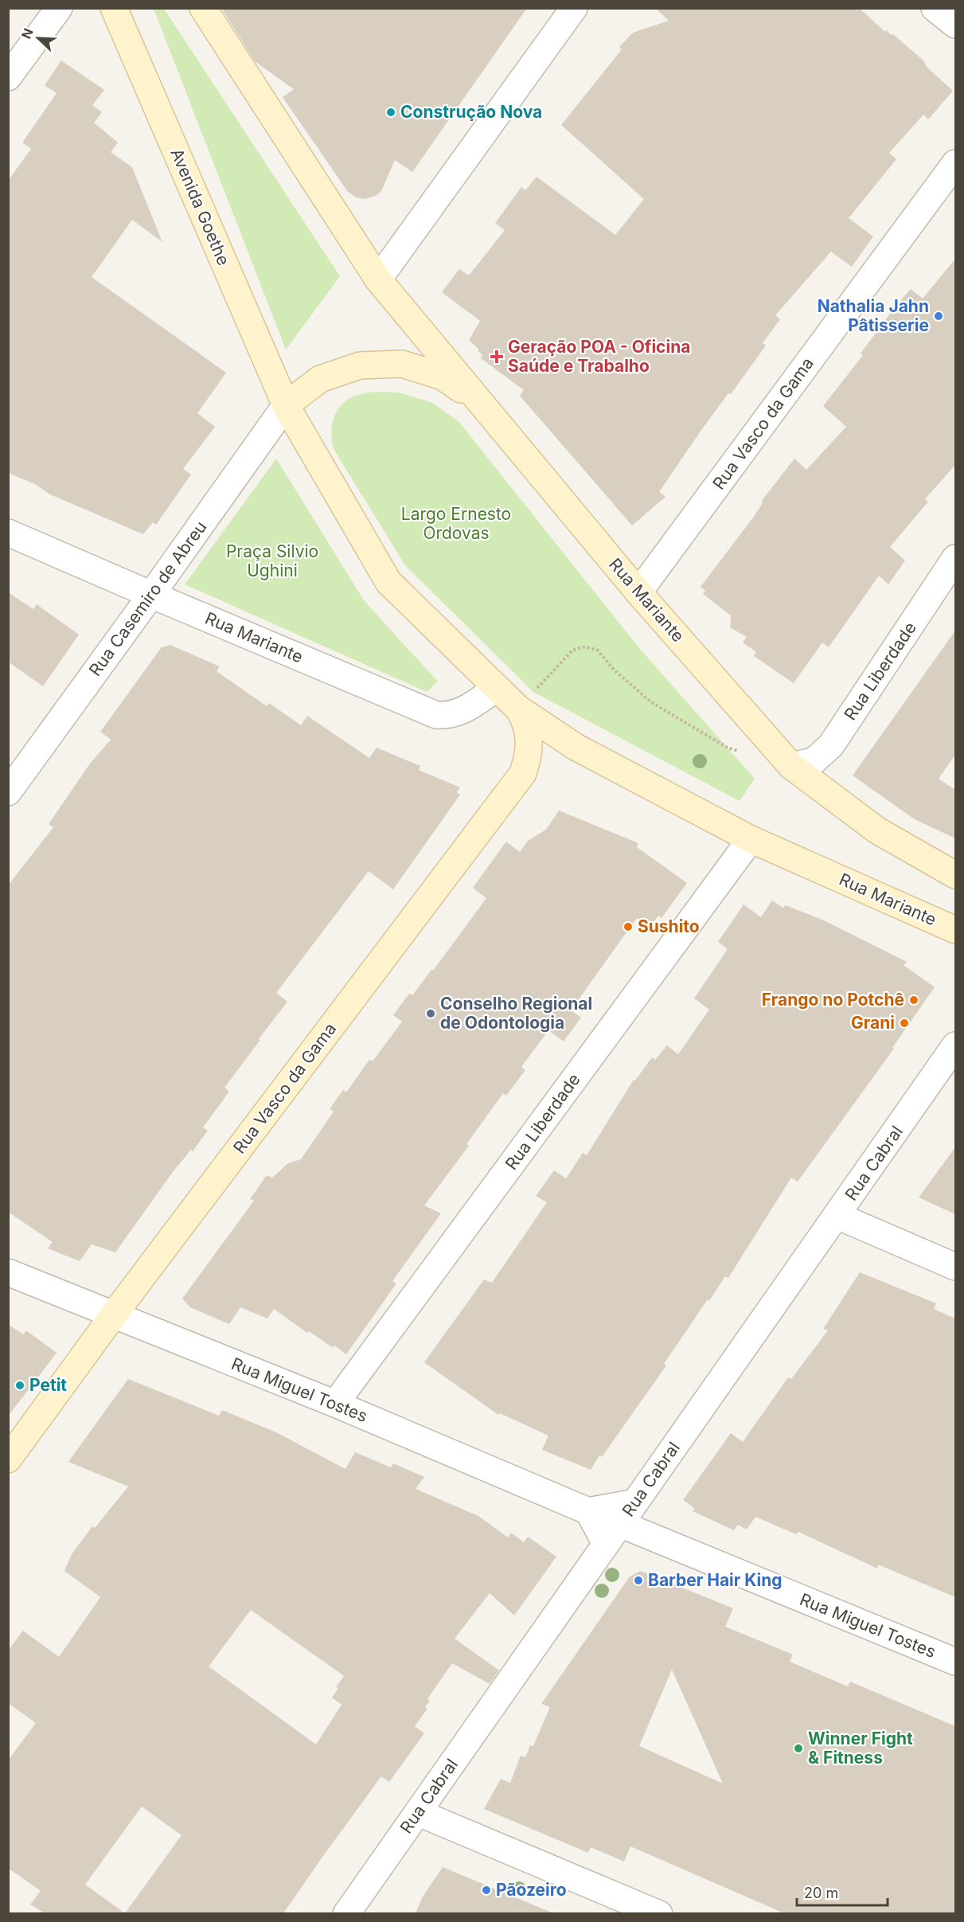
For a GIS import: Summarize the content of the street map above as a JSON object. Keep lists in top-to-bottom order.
{
  "streets": {
    "main road": ["Avenida Goethe", "Rua Vasco da Gama", "Rua Mariante"],
    "street": [
      "Rua Casemiro de Abreu",
      "Rua Liberdade",
      "Rua Cabral",
      "Rua Miguel Tostes"
    ]
  },
  "crossings": [
    ["Avenida Goethe", "Rua Casemiro de Abreu"],
    ["Avenida Goethe", "Rua Mariante"],
    ["Rua Vasco da Gama", "Rua Mariante"],
    ["Rua Vasco da Gama", "Rua Miguel Tostes"],
    ["Rua Casemiro de Abreu", "Rua Mariante"],
    ["Rua Mariante", "Rua Liberdade"],
    ["Rua Liberdade", "Rua Miguel Tostes"],
    ["Rua Cabral", "Rua Miguel Tostes"]
  ],
  "parks": ["Largo Ernesto Ordovas", "Praça Silvio Ughini"],
  "places": {
    "other": [
      "Construção Nova",
      "Nathalia Jahn Pâtisserie",
      "Sushito",
      "Frango no Potchê",
      "Conselho Regional de Odontologia",
      "Grani",
      "Petit",
      "Barber Hair King",
      "Winner Fight & Fitness",
      "Pãozeiro"
    ],
    "health": ["Geração POA - Oficina Saúde e Trabalho"]
  },
  "scale_bar": "20 m",
  "north": "top left"
}
